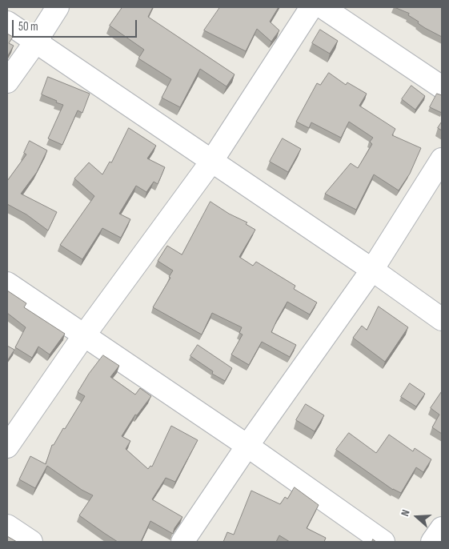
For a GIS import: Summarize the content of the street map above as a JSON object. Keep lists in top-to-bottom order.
{
  "scale_bar": "50 m",
  "north": "left"
}
